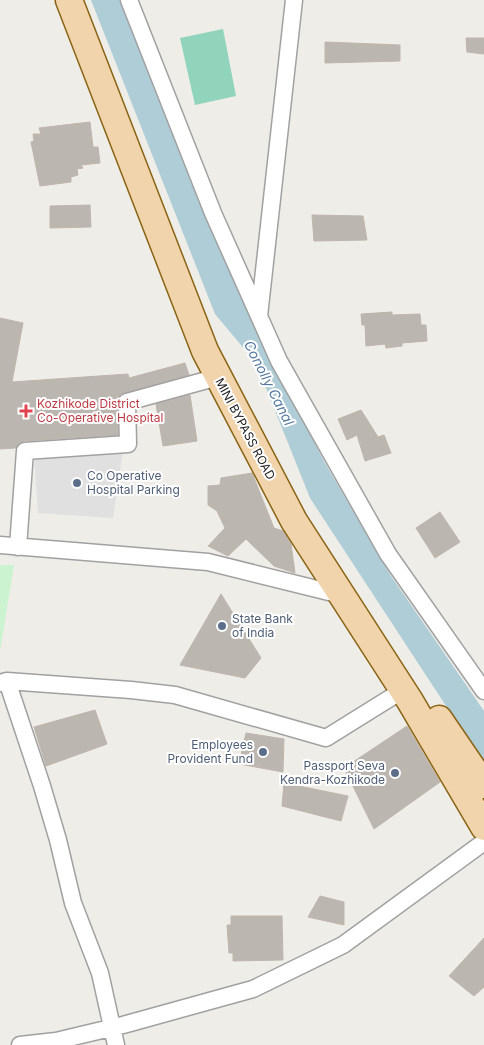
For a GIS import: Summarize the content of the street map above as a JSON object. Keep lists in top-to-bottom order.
{
  "streets": {
    "main road": ["MINI BYPASS ROAD"]
  },
  "water": ["Conolly Canal"],
  "places": {
    "health": ["Kozhikode District Co-Operative Hospital"],
    "other": [
      "Co Operative Hospital Parking",
      "State Bank of India",
      "Employees Provident Fund",
      "Passport Seva Kendra-Kozhikode"
    ]
  }
}
